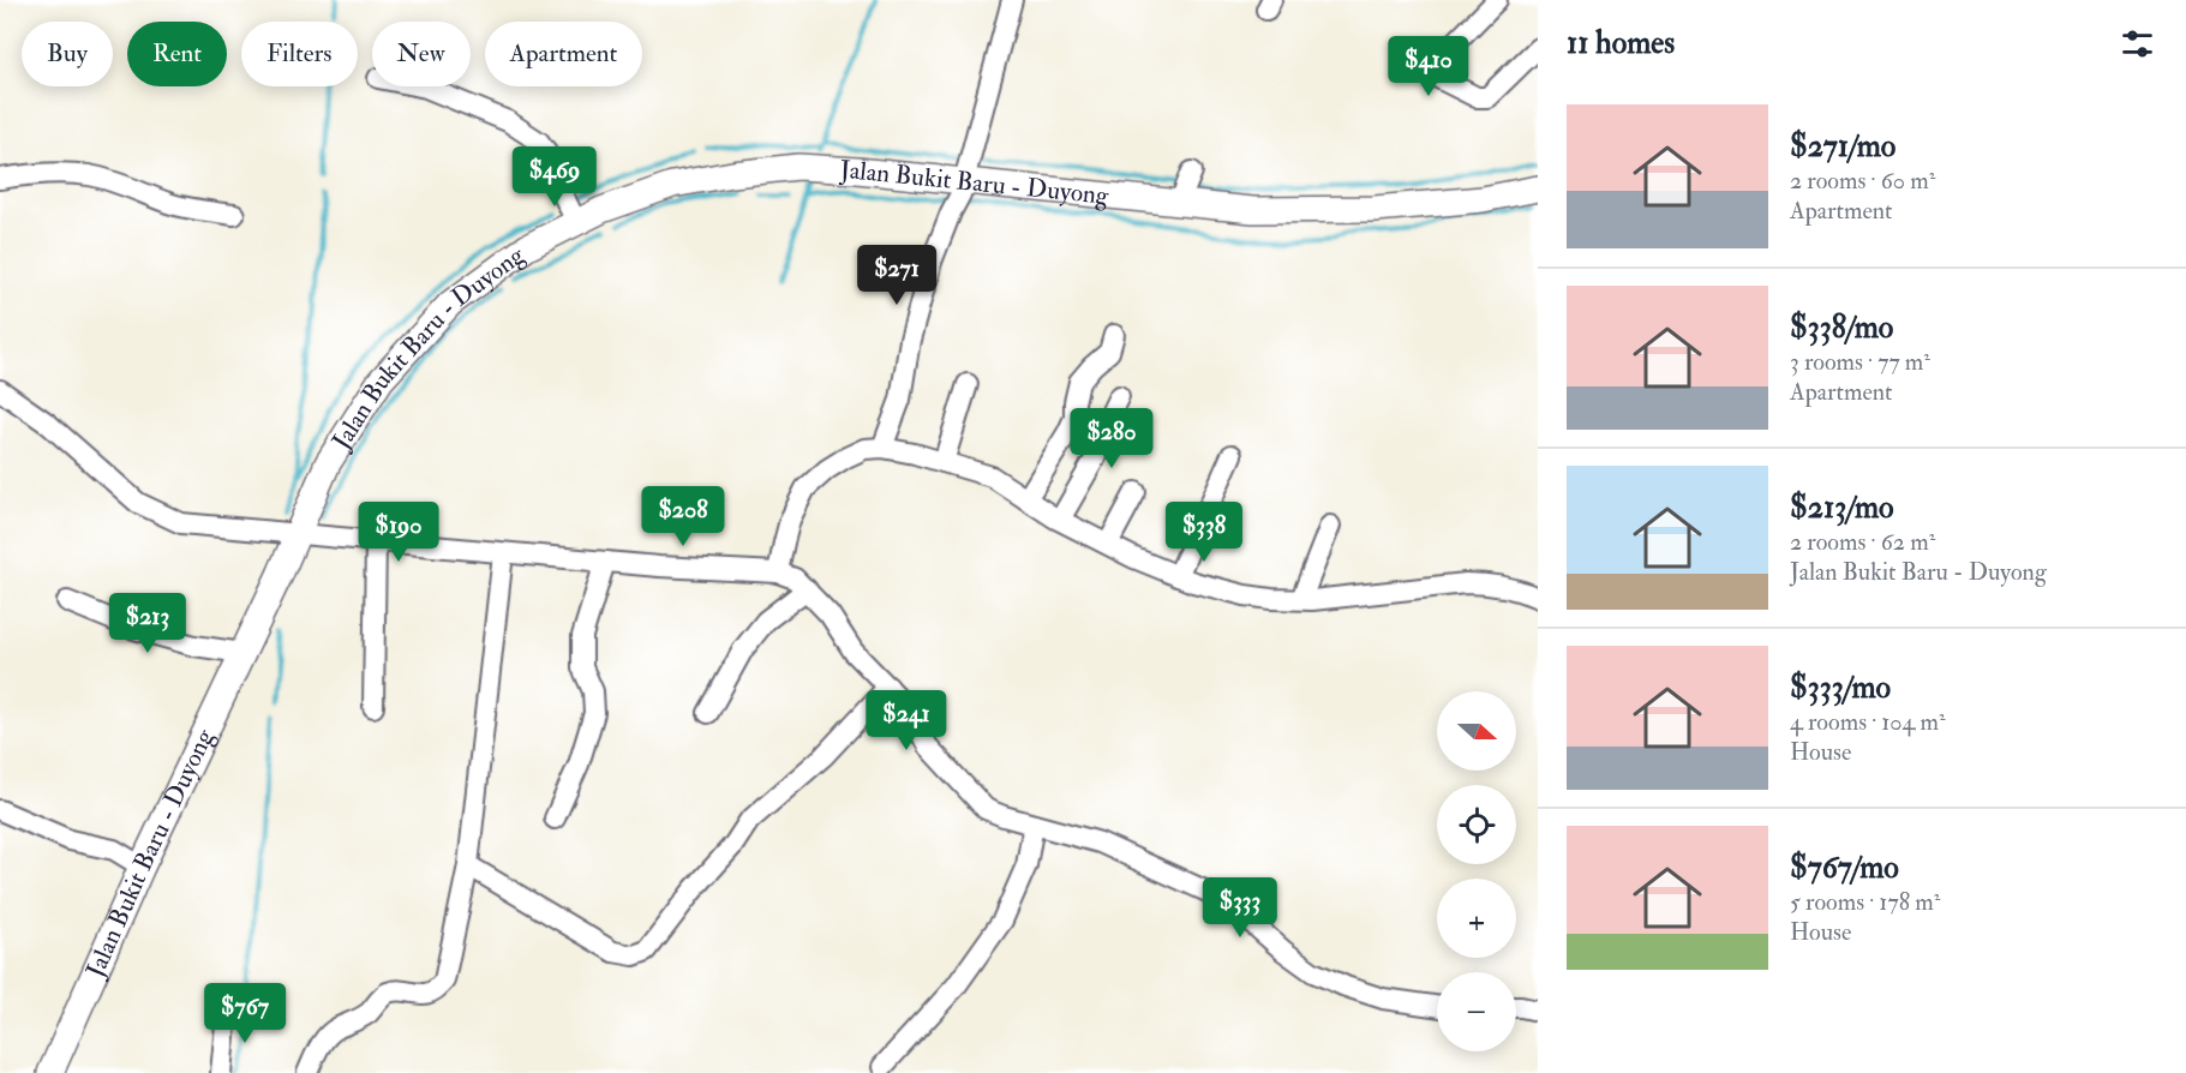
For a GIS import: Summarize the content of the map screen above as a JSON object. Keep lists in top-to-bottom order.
{
  "streets": {
    "main road": ["Jalan Bukit Baru - Duyong"]
  },
  "north": "right",
  "page": {
    "heading": "11 homes",
    "chip": [
      "Buy",
      "Rent",
      "Filters",
      "New",
      "Apartment"
    ],
    "price": [
      "$410",
      "$469",
      "$271",
      "$280",
      "$208",
      "$190",
      "$338",
      "$213",
      "$241",
      "$333",
      "$767"
    ],
    "list": [
      {
        "name": "$271/mo",
        "note": "2 rooms · 60 m² · Apartment"
      },
      {
        "name": "$338/mo",
        "note": "3 rooms · 77 m² · Apartment"
      },
      {
        "name": "$213/mo",
        "note": "2 rooms · 62 m² · Jalan Bukit Baru - Duyong"
      },
      {
        "name": "$333/mo",
        "note": "4 rooms · 104 m² · House"
      },
      {
        "name": "$767/mo",
        "note": "5 rooms · 178 m² · House"
      }
    ],
    "map_buttons": ["+", "−"]
  }
}
